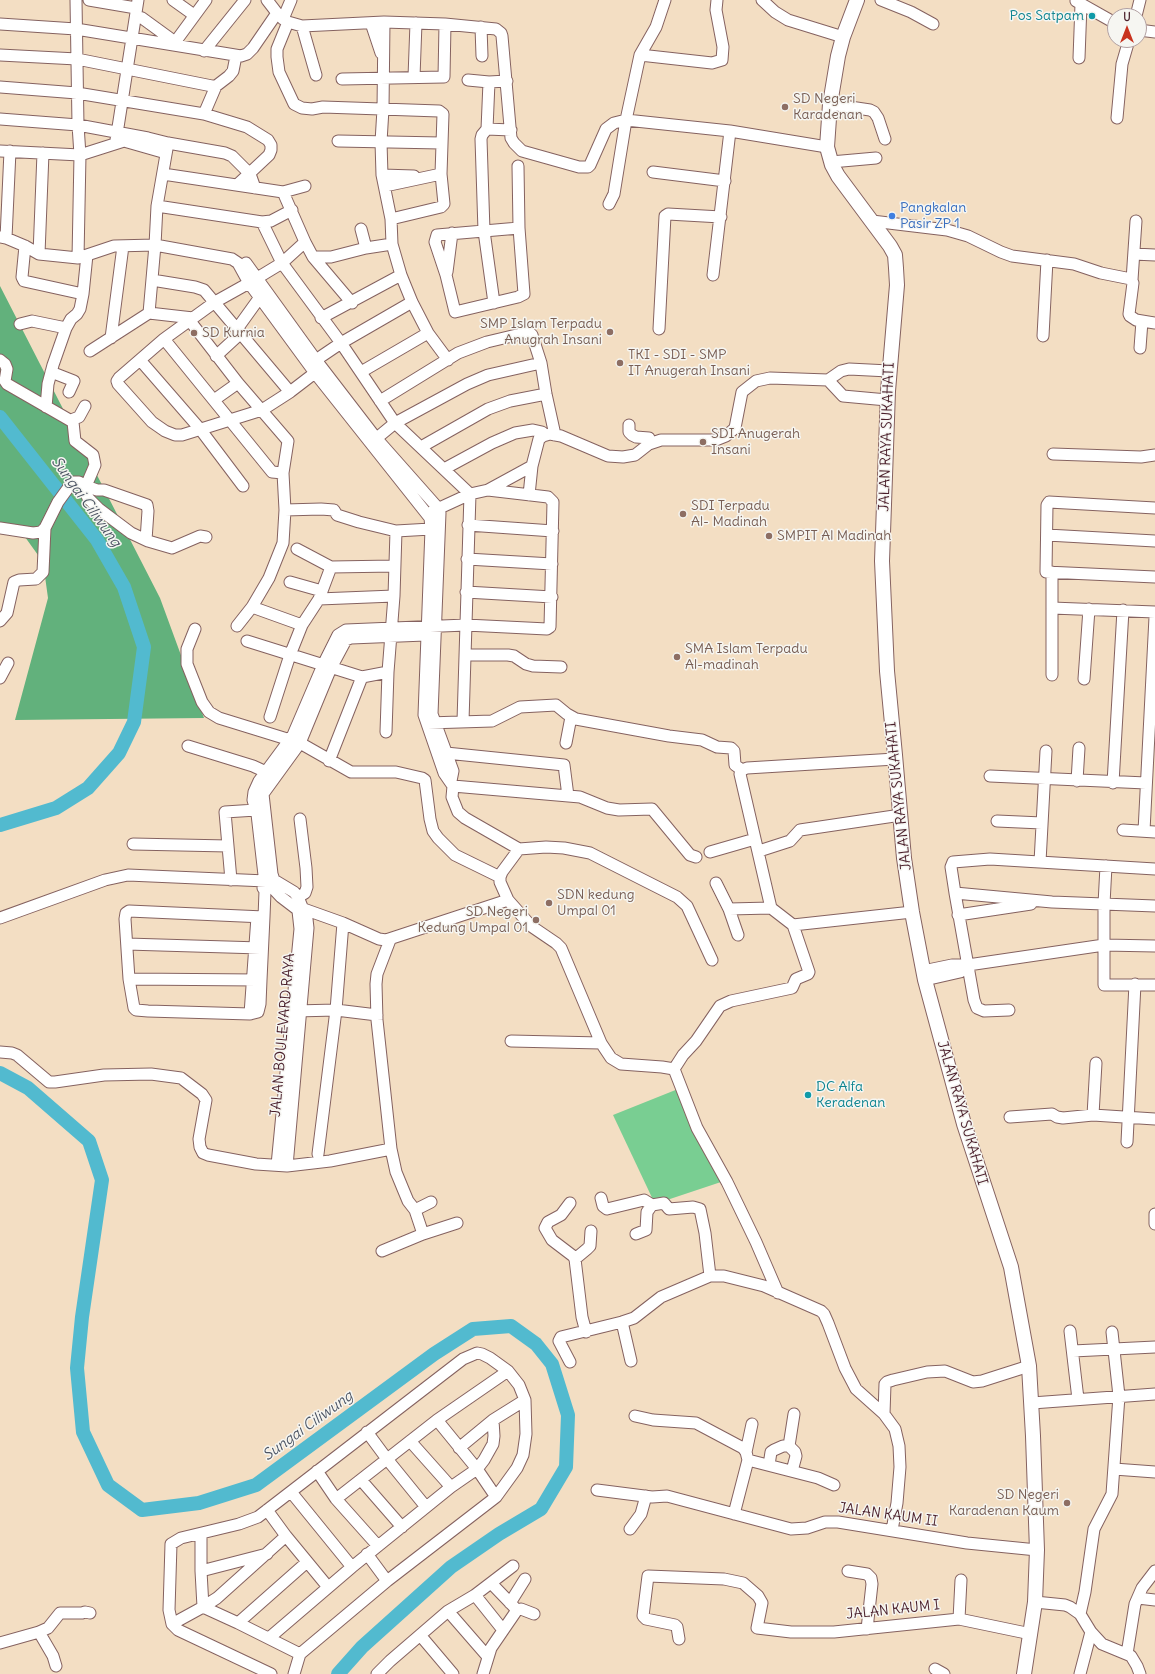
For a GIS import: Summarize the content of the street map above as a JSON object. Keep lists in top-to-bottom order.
{
  "streets": {
    "main road": ["JALAN RAYA SUKAHATI"],
    "street": ["JALAN BOULEVARD RAYA", "JALAN KAUM II", "JALAN KAUM I"]
  },
  "crossings": [
    ["JALAN RAYA SUKAHATI", "JALAN KAUM II"],
    ["JALAN RAYA SUKAHATI", "JALAN KAUM I"]
  ],
  "water": ["Sungai Ciliwung"],
  "places": [
    "Pos Satpam",
    "SD Negeri Karadenan",
    "Pangkalan Pasir ZP 1",
    "SMP Islam Terpadu Anugrah Insani",
    "SD Kurnia",
    "TKI - SDI - SMP IT Anugerah Insani",
    "SDI Anugerah Insani",
    "SDI Terpadu Al- Madinah",
    "SMPIT Al Madinah",
    "SMA Islam Terpadu Al-madinah",
    "SDN kedung Umpal 01",
    "SD Negeri Kedung Umpal 01",
    "DC Alfa Keradenan",
    "SD Negeri Karadenan Kaum"
  ],
  "north": "top"
}
